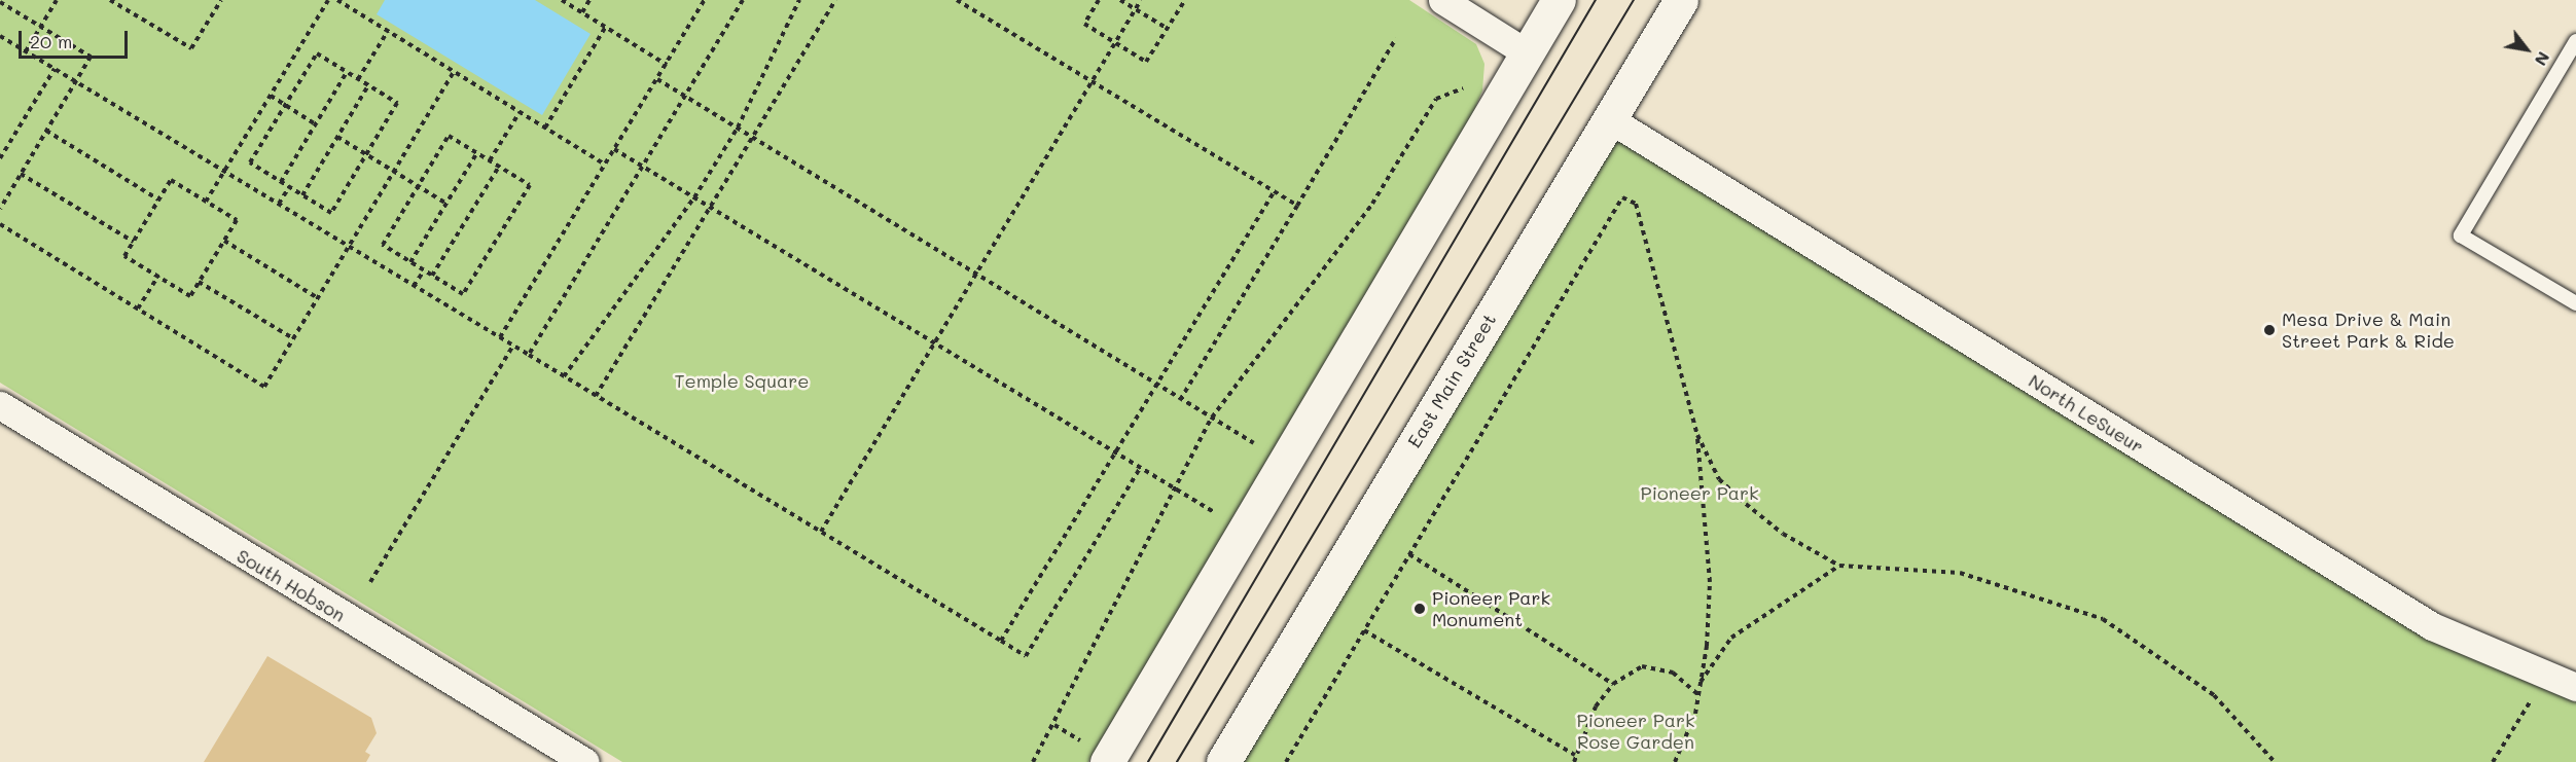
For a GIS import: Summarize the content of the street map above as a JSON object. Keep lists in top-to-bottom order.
{
  "streets": {
    "main road": ["East Main Street"],
    "street": ["North LeSueur", "South Hobson"]
  },
  "crossings": [
    ["East Main Street", "North LeSueur"]
  ],
  "parks": ["Temple Square", "Pioneer Park", "Pioneer Park Rose Garden"],
  "places": ["Mesa Drive & Main Street Park & Ride", "Pioneer Park Monument"],
  "scale_bar": "20 m",
  "north": "bottom right"
}
